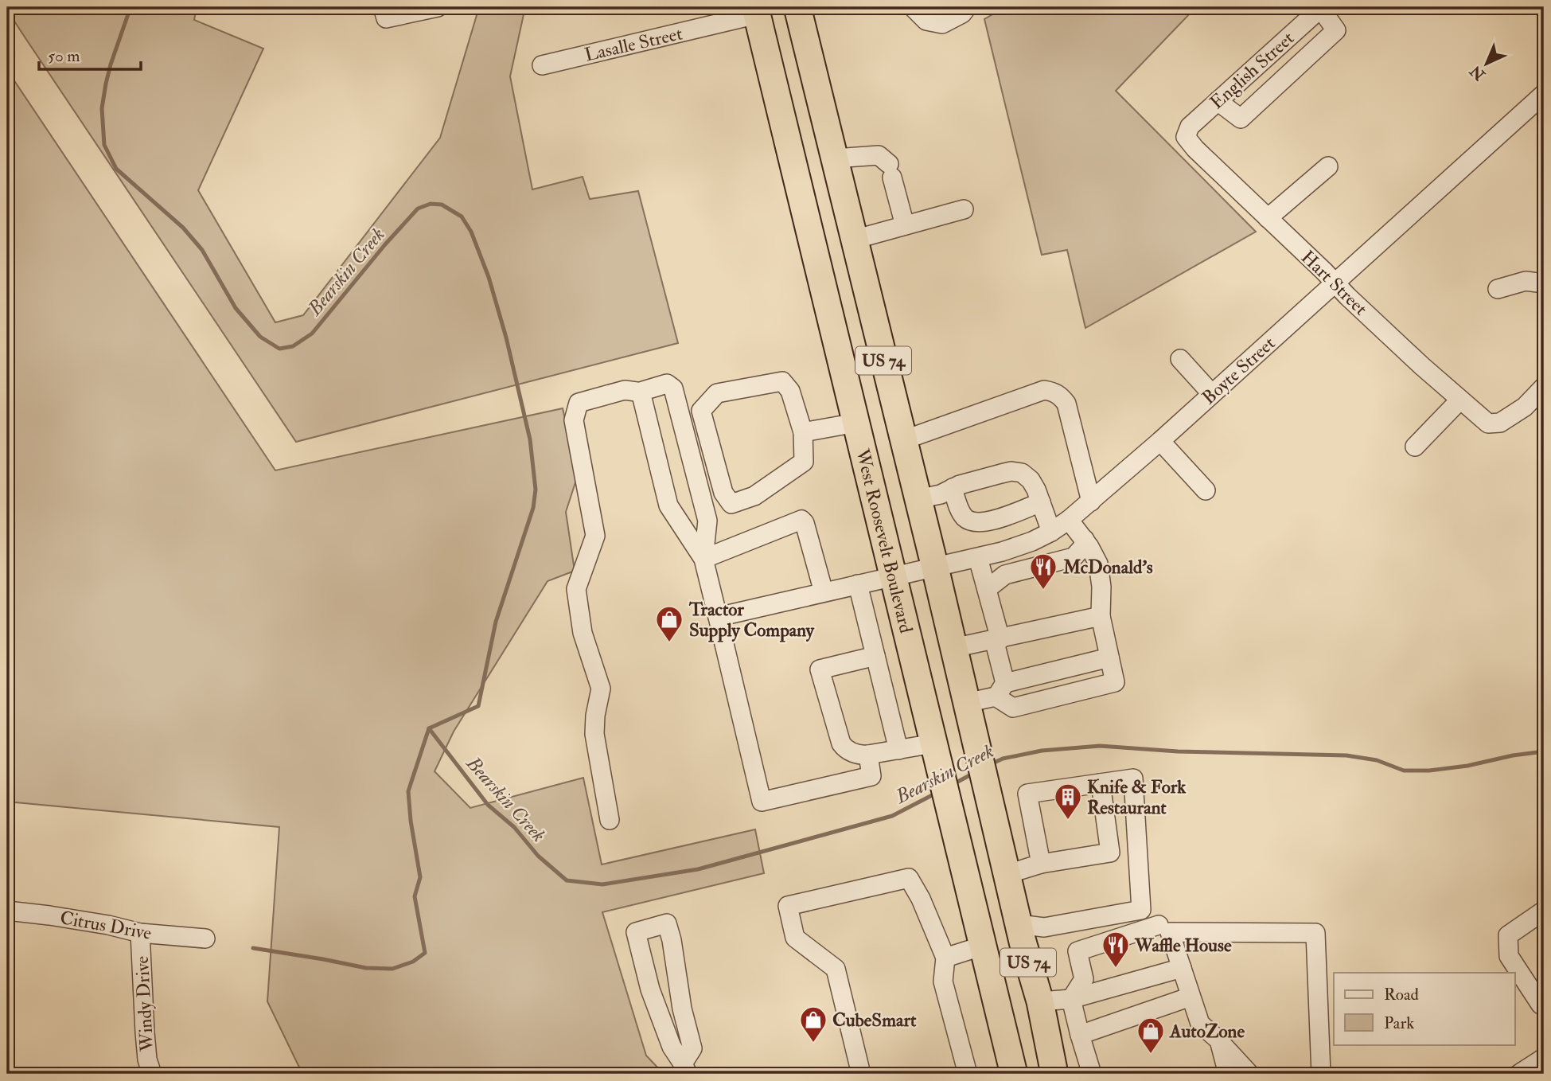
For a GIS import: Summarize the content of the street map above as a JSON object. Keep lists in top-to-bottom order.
{
  "streets": {
    "highway": ["US 74", "West Roosevelt Boulevard"],
    "street": [
      "Lasalle Street",
      "English Street",
      "Hart Street",
      "Boyte Street",
      "Citrus Drive",
      "Windy Drive"
    ]
  },
  "crossings": [
    ["Lasalle Street", "West Roosevelt Boulevard"],
    ["English Street", "Hart Street"],
    ["Hart Street", "Boyte Street"],
    ["US 74", "Boyte Street"],
    ["Boyte Street", "West Roosevelt Boulevard"],
    ["Citrus Drive", "Windy Drive"]
  ],
  "water": ["Bearskin Creek"],
  "places": {
    "restaurant": ["McDonald's", "Waffle House"],
    "shop": ["Tractor Supply Company", "CubeSmart", "AutoZone"],
    "building": ["Knife & Fork Restaurant"]
  },
  "legend": ["Road", "Park"],
  "scale_bar": "50 m",
  "north": "bottom left"
}
